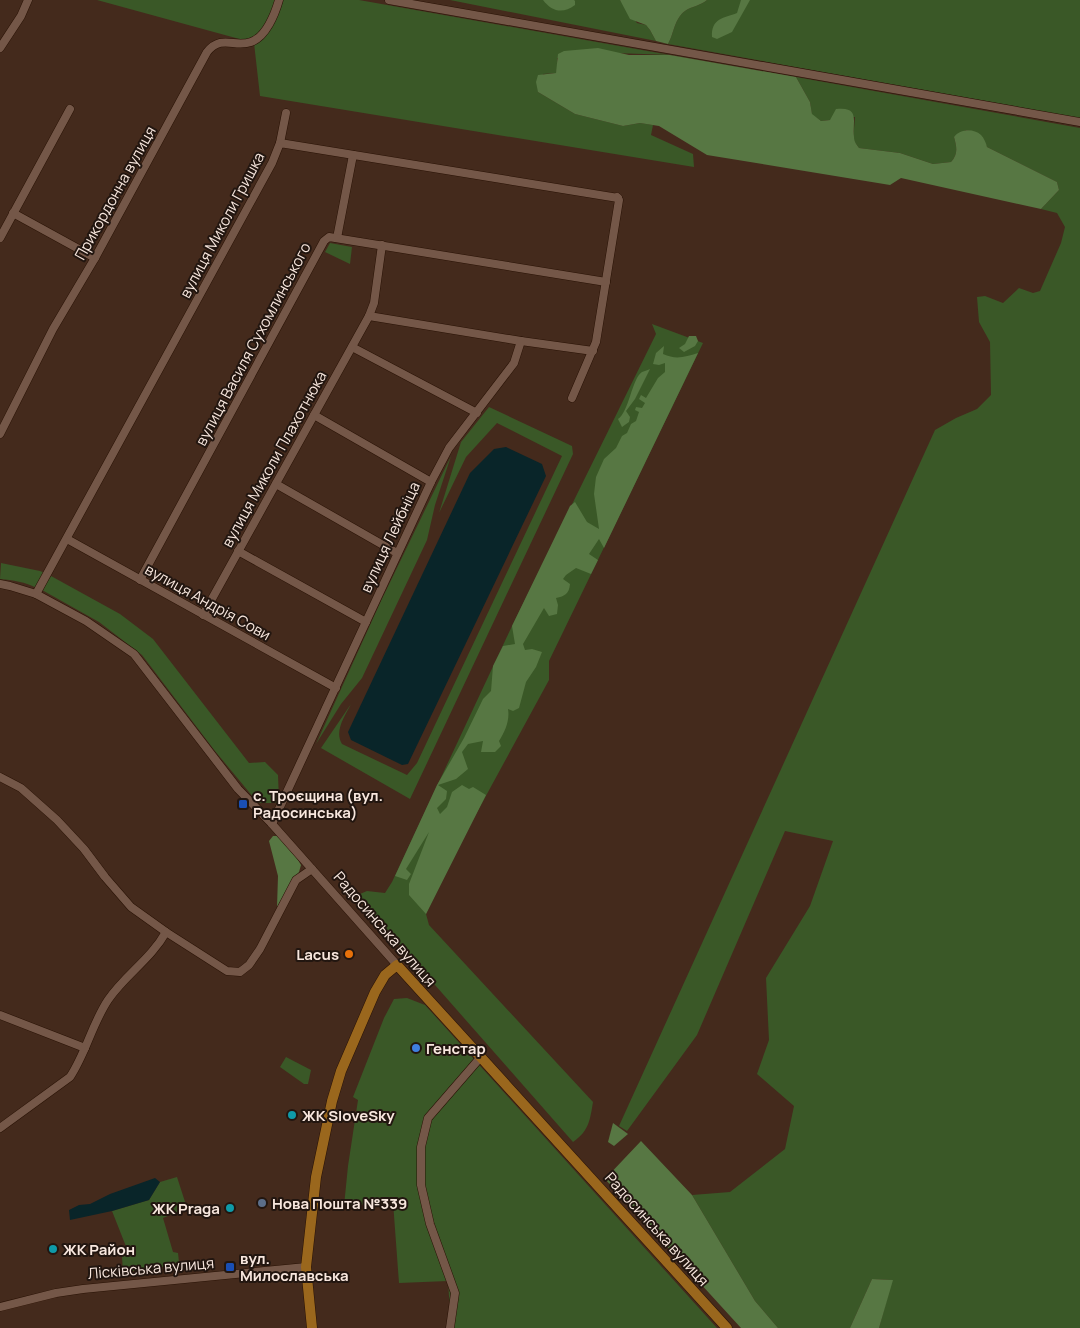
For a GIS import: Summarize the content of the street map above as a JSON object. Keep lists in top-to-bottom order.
{
  "streets": {
    "main road": ["Радосинська вулиця"],
    "street": [
      "Прикордонна вулиця",
      "вулиця Миколи Гришка",
      "вулиця Василя Сухомлинського",
      "вулиця Миколи Плахотнюка",
      "вулиця Лейбніца",
      "вулиця Андрія Сови",
      "Лісківська вулиця"
    ]
  },
  "crossings": [
    ["вулиця Миколи Гришка", "вулиця Андрія Сови"],
    ["вулиця Миколи Гришка", "Радосинська вулиця"],
    ["вулиця Василя Сухомлинського", "вулиця Андрія Сови"],
    ["вулиця Миколи Плахотнюка", "вулиця Андрія Сови"],
    ["вулиця Лейбніца", "вулиця Андрія Сови"],
    ["вулиця Лейбніца", "Радосинська вулиця"]
  ],
  "places": {
    "transit": ["с. Троєщина (вул. Радосинська)", "вул. Милославська"],
    "other": [
      "Lacus",
      "Генстар",
      "ЖК SloveSky",
      "Нова Пошта №339",
      "ЖК Praga",
      "ЖК Район"
    ]
  }
}
